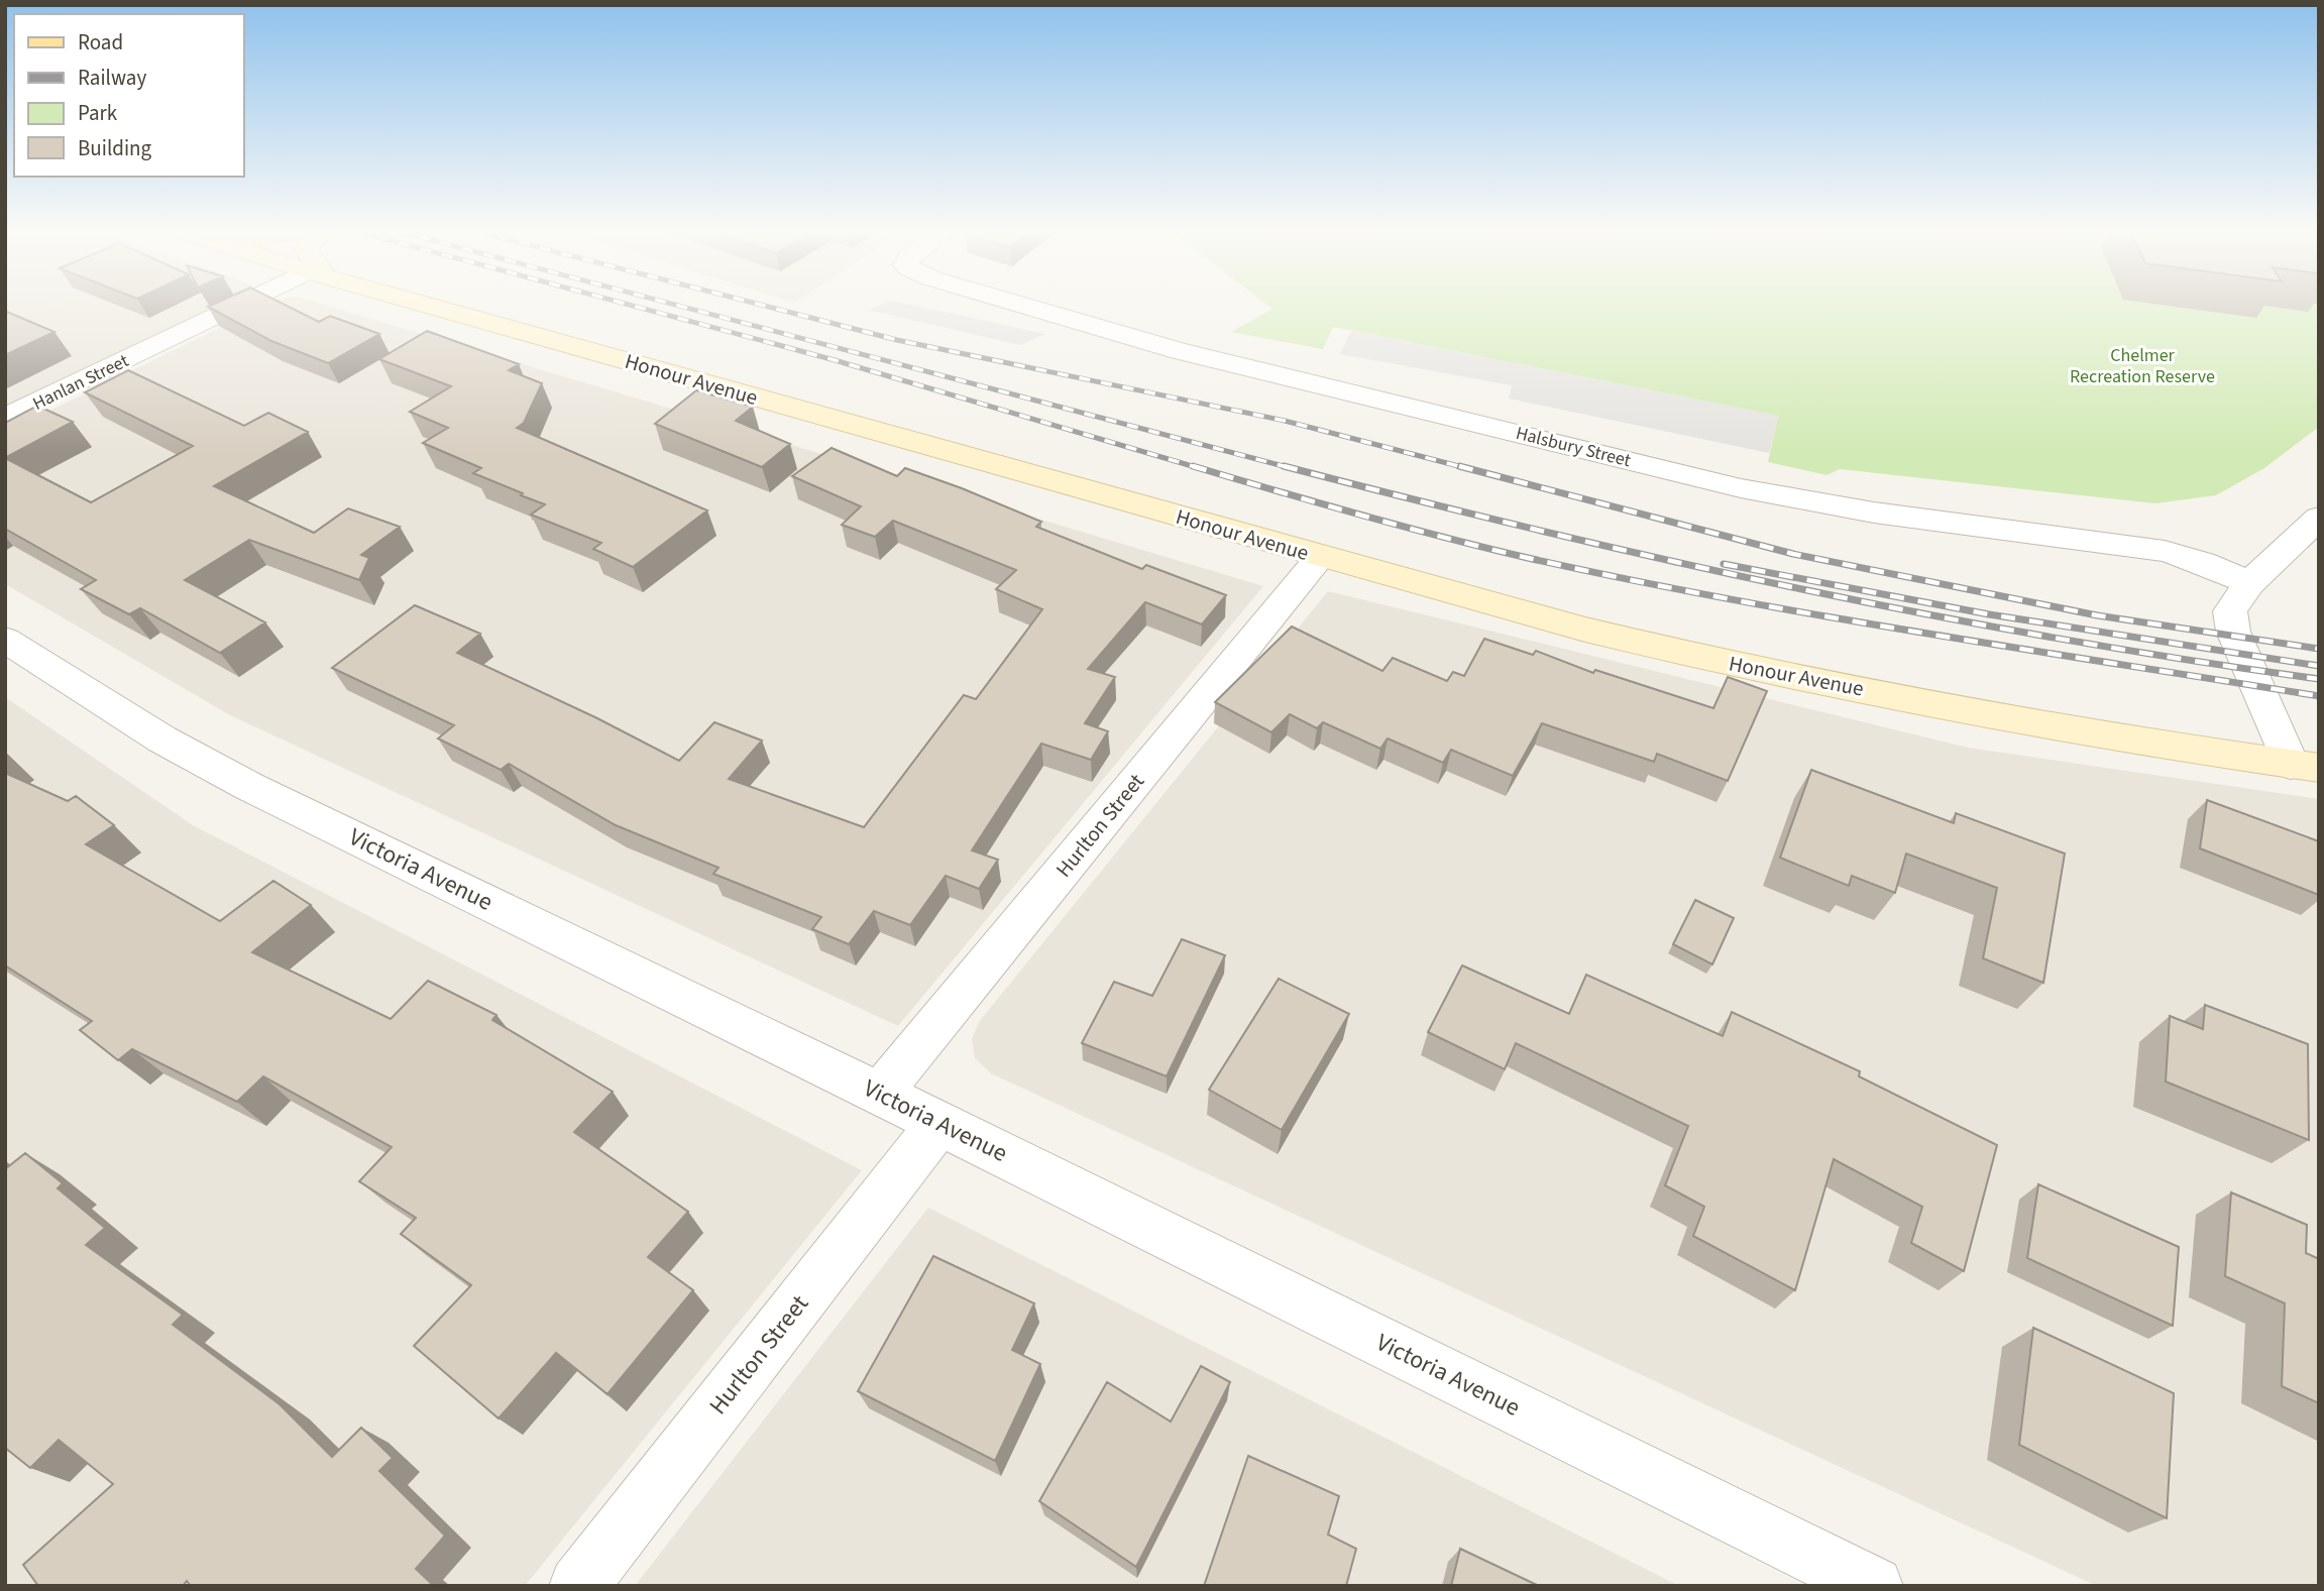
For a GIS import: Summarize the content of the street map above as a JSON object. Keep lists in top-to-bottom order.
{
  "streets": {
    "main road": ["Honour Avenue"],
    "street": [
      "Hanlan Street",
      "Halsbury Street",
      "Hurlton Street",
      "Victoria Avenue"
    ]
  },
  "crossings": [
    ["Honour Avenue", "Hurlton Street"],
    ["Hurlton Street", "Victoria Avenue"]
  ],
  "parks": ["Chelmer Recreation Reserve"],
  "legend": [
    "Road",
    "Railway",
    "Park",
    "Building"
  ]
}
